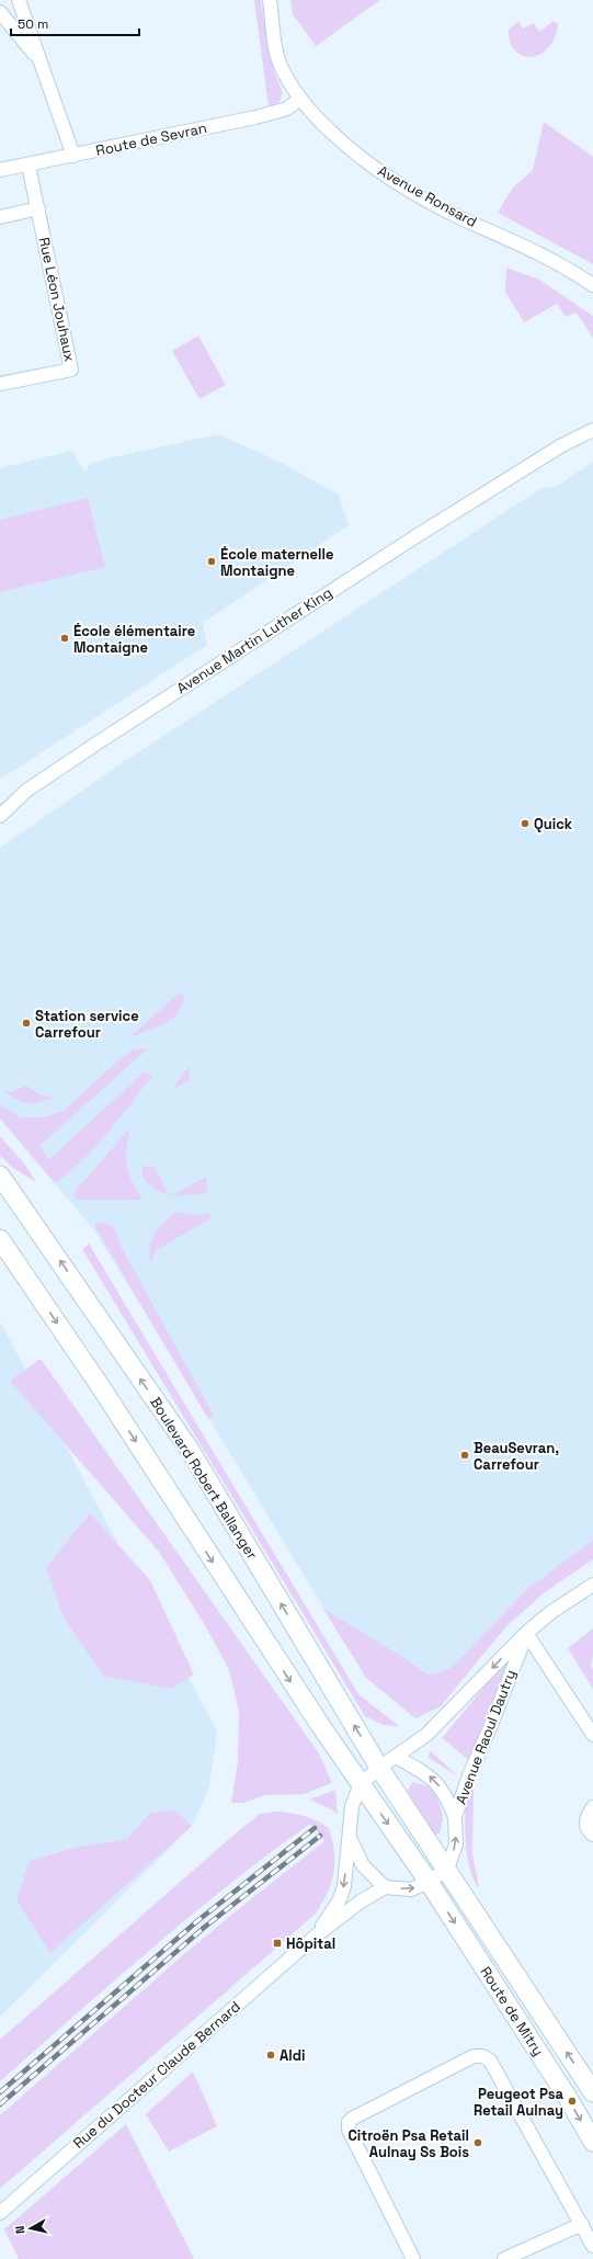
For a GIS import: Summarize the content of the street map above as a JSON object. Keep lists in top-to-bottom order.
{
  "streets": {
    "main road": ["Boulevard Robert Ballanger", "Route de Mitry"],
    "street": [
      "Route de Sevran",
      "Avenue Ronsard",
      "Rue Léon Jouhaux",
      "Avenue Martin Luther King",
      "Avenue Raoul Dautry",
      "Rue du Docteur Claude Bernard"
    ]
  },
  "crossings": [
    ["Route de Sevran", "Avenue Ronsard"],
    ["Route de Sevran", "Rue Léon Jouhaux"],
    ["Boulevard Robert Ballanger", "Avenue Raoul Dautry"],
    ["Boulevard Robert Ballanger", "Route de Mitry"],
    ["Avenue Raoul Dautry", "Route de Mitry"],
    ["Route de Mitry", "Rue du Docteur Claude Bernard"]
  ],
  "places": {
    "other": [
      "École maternelle Montaigne",
      "École élémentaire Montaigne",
      "Quick",
      "Station service Carrefour",
      "BeauSevran, Carrefour",
      "Aldi",
      "Peugeot Psa Retail Aulnay",
      "Citroën Psa Retail Aulnay Ss Bois"
    ],
    "transit": ["Hôpital"]
  },
  "scale_bar": "50 m",
  "north": "left"
}
